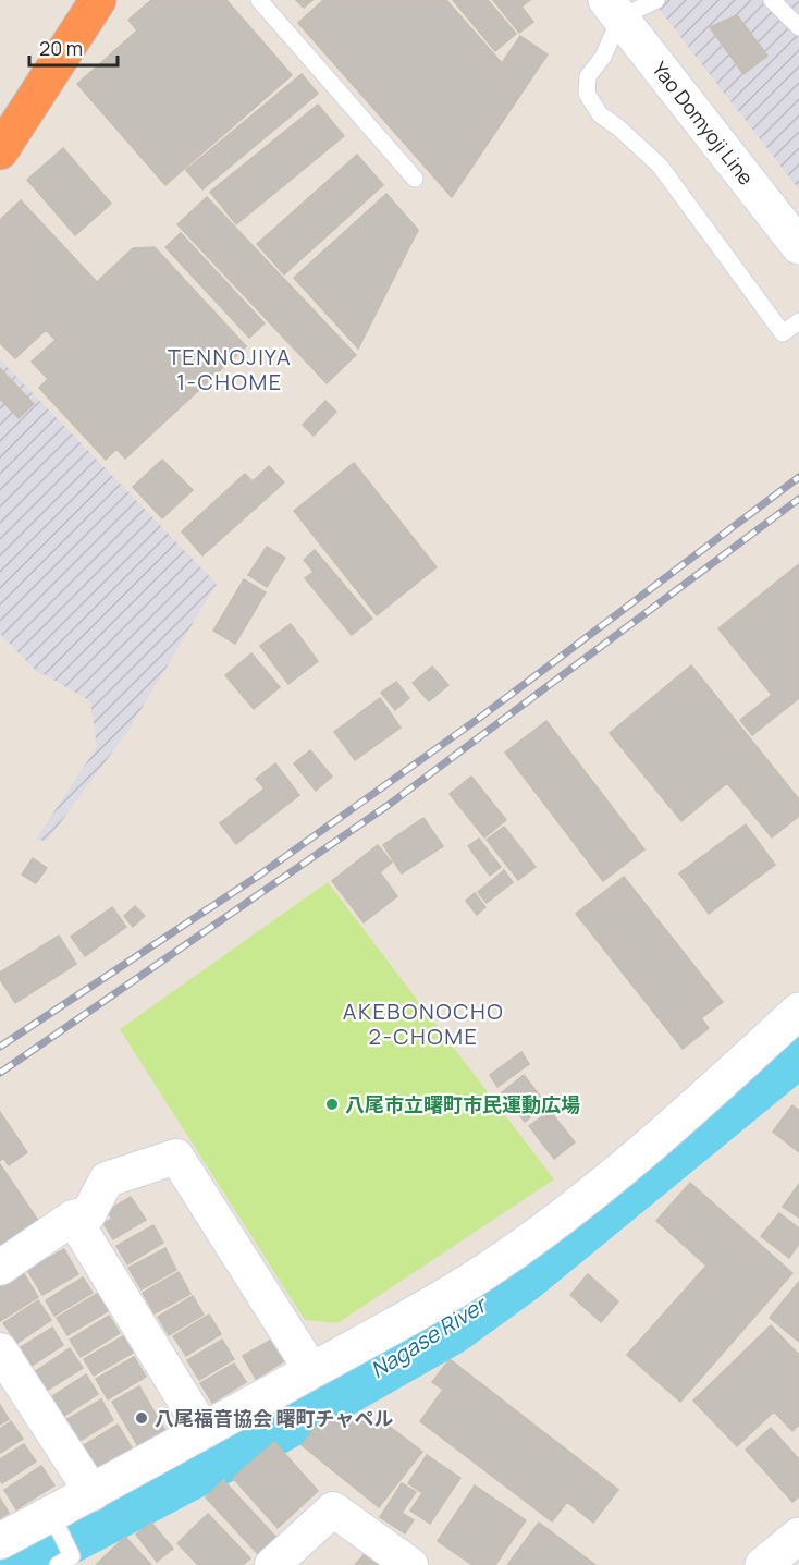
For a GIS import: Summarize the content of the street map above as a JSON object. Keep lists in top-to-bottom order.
{
  "streets": {
    "street": ["Yao Domyoji Line"]
  },
  "districts": ["TENNOJIYA 1-CHOME", "AKEBONOCHO 2-CHOME"],
  "water": ["Nagase River"],
  "places": ["八尾市立曙町市民運動広場", "八尾福音協会 曙町チャペル"],
  "scale_bar": "20 m"
}
